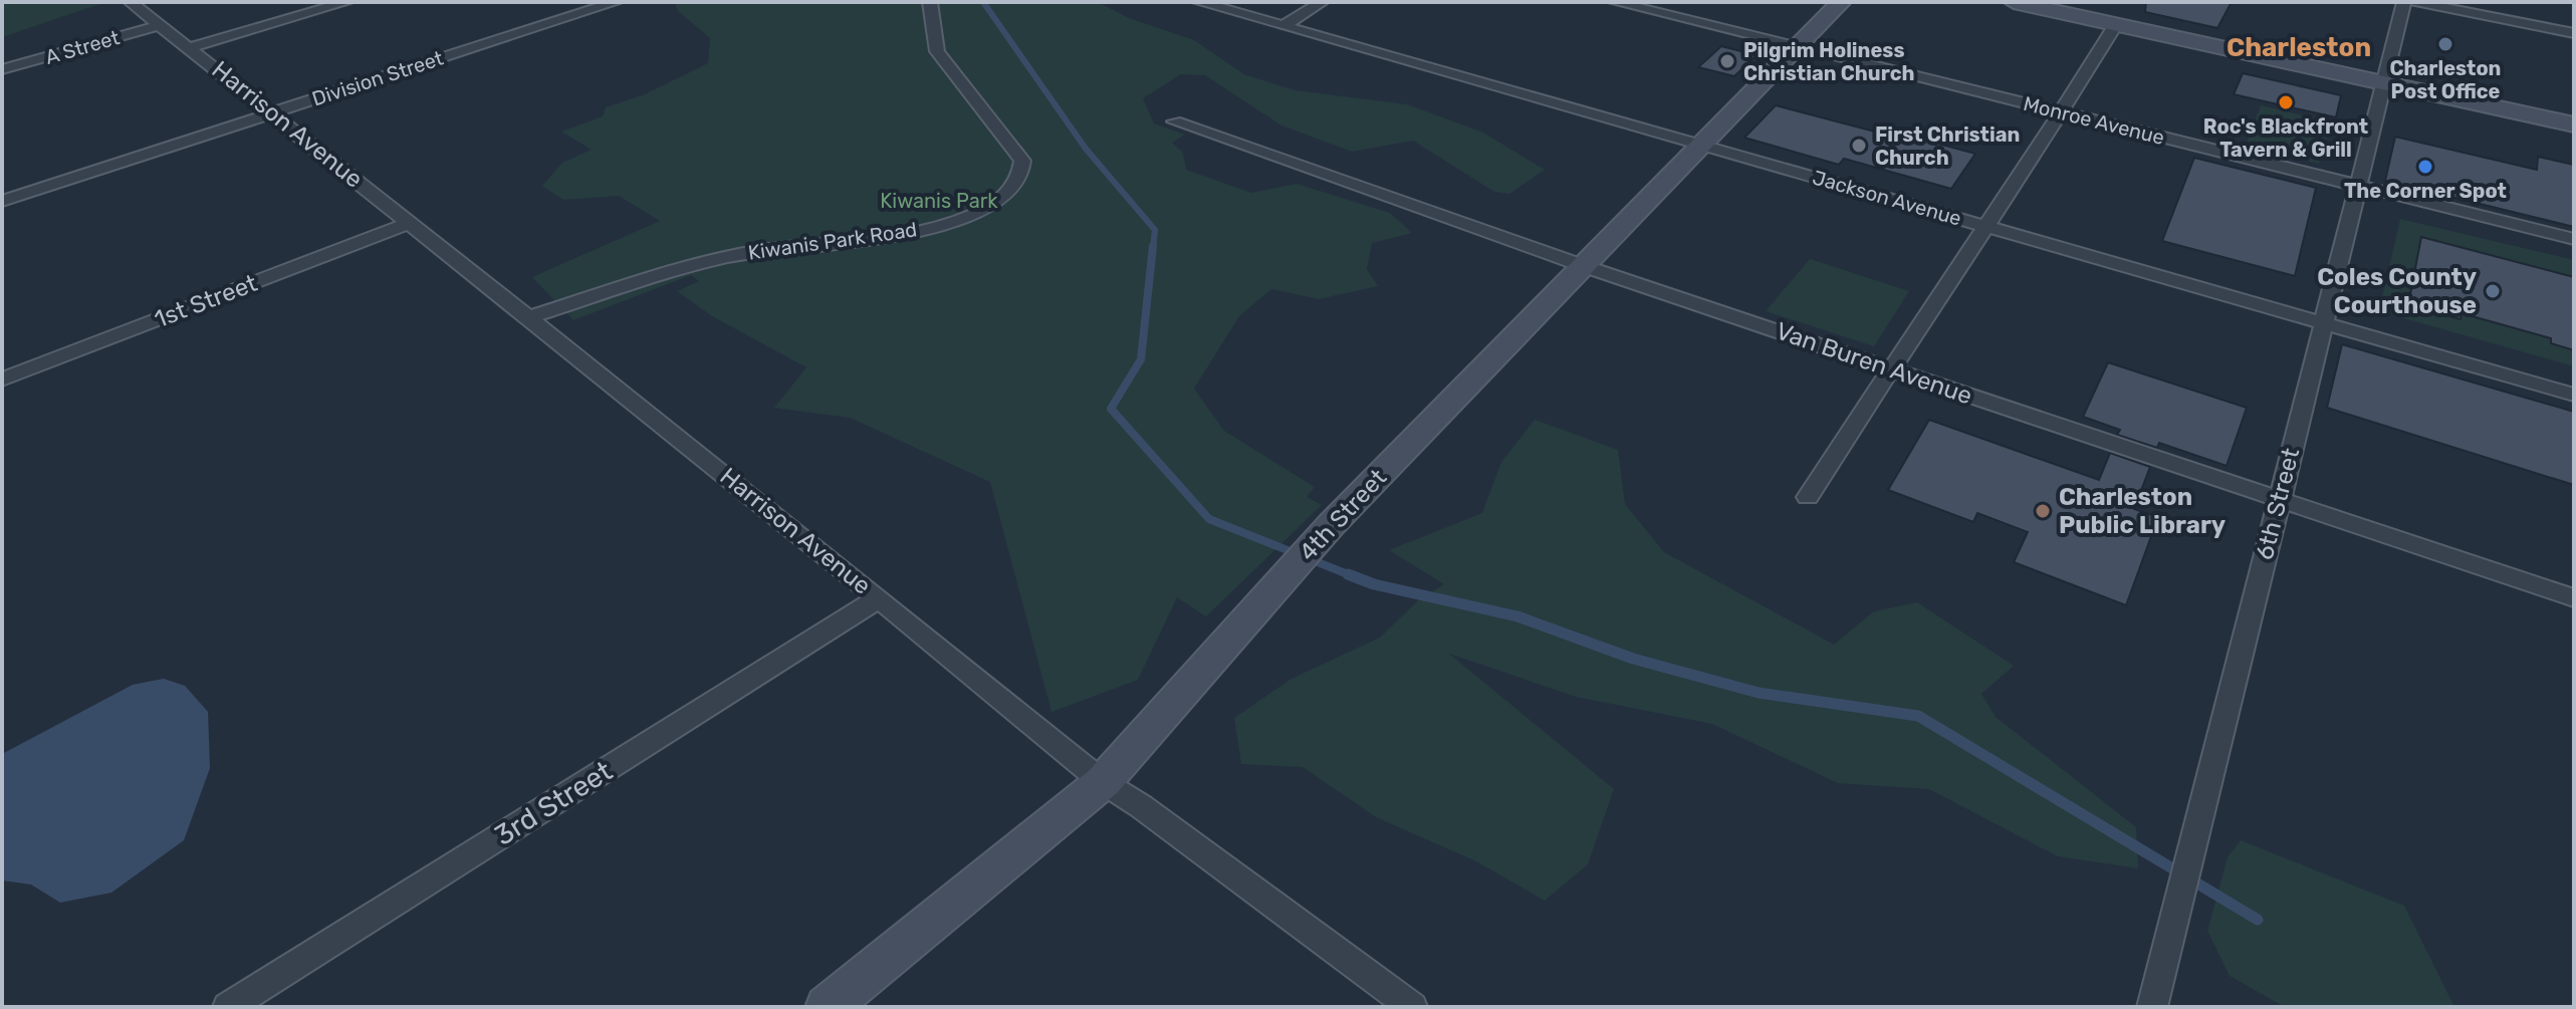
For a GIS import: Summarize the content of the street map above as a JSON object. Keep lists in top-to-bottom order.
{
  "streets": {
    "street": [
      "A Street",
      "Division Street",
      "Monroe Avenue",
      "Harrison Avenue",
      "Jackson Avenue",
      "Kiwanis Park Road",
      "1st Street",
      "Van Buren Avenue",
      "6th Street",
      "4th Street",
      "3rd Street"
    ]
  },
  "crossings": [
    ["A Street", "Harrison Avenue"],
    ["Division Street", "Harrison Avenue"],
    ["Monroe Avenue", "6th Street"],
    ["Monroe Avenue", "4th Street"],
    ["Harrison Avenue", "Kiwanis Park Road"],
    ["Harrison Avenue", "1st Street"],
    ["Harrison Avenue", "4th Street"],
    ["Harrison Avenue", "3rd Street"],
    ["Jackson Avenue", "6th Street"],
    ["Jackson Avenue", "4th Street"],
    ["Van Buren Avenue", "6th Street"],
    ["Van Buren Avenue", "4th Street"]
  ],
  "districts": ["Charleston"],
  "parks": ["Kiwanis Park"],
  "places": [
    "Charleston Post Office",
    "Pilgrim Holiness Christian Church",
    "Roc's Blackfront Tavern & Grill",
    "First Christian Church",
    "The Corner Spot",
    "Coles County Courthouse",
    "Charleston Public Library"
  ]
}
